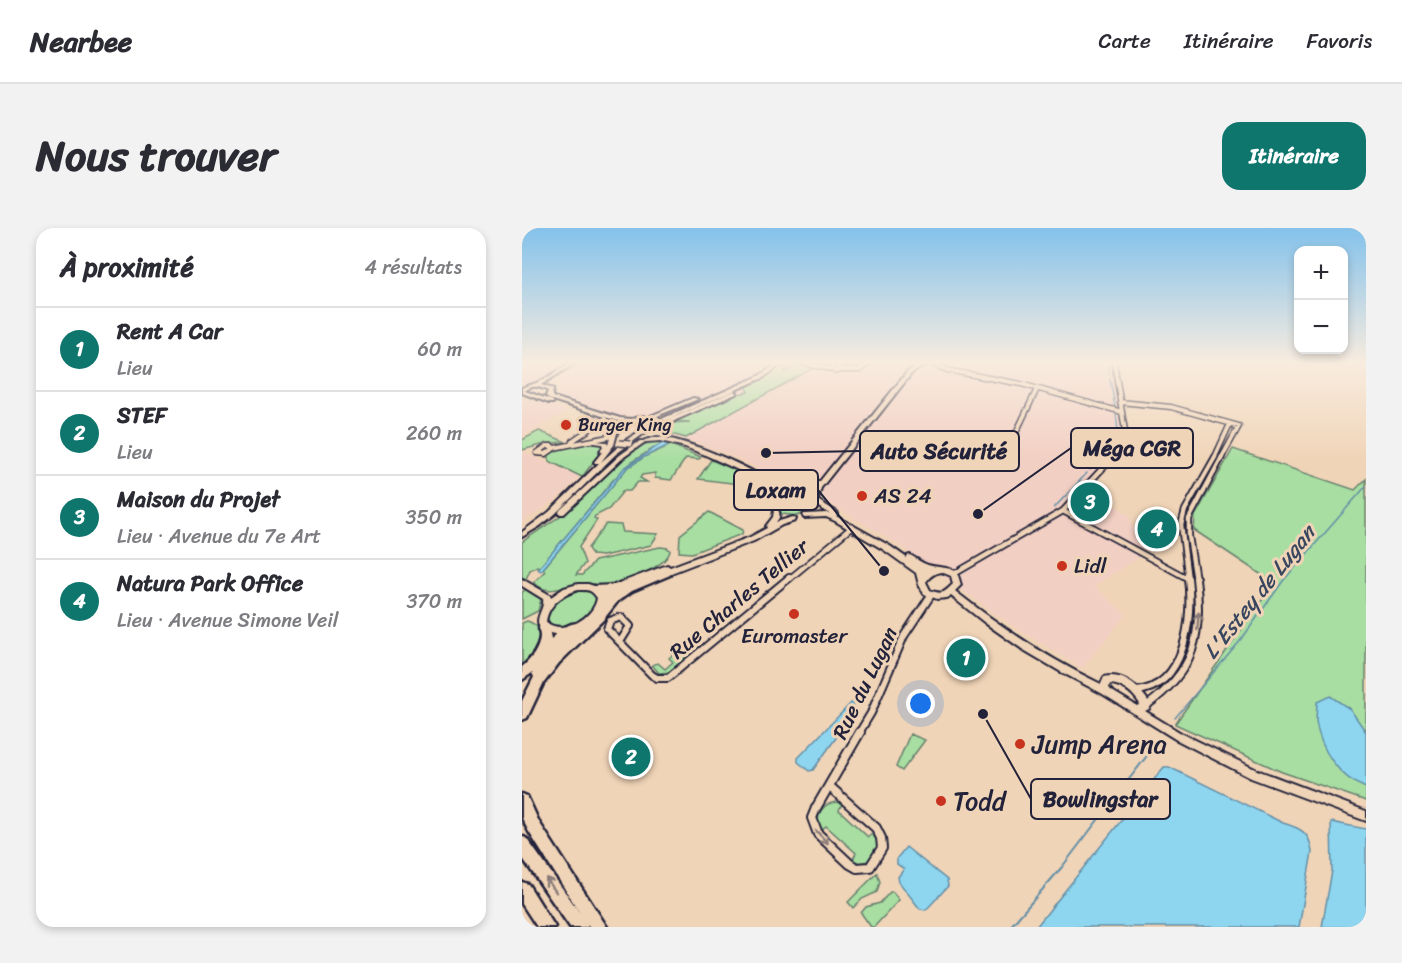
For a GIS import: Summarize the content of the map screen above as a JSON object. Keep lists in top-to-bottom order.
{
  "streets": {
    "street": ["Rue Charles Tellier", "Rue du Lugan"]
  },
  "water": ["L'Estey de Lugan"],
  "places": [
    "Burger King",
    "Auto Sécurité",
    "AS 24",
    "Méga CGR",
    "Lidl",
    "Loxam",
    "Euromaster",
    "Bowlingstar",
    "Jump Arena",
    "Todd"
  ],
  "page": {
    "header": "Nearbee",
    "nav": ["Carte", "Itinéraire", "Favoris"],
    "title": "Nous trouver",
    "buttons": "Itinéraire",
    "heading": ["À proximité", "4 résultats"],
    "map_buttons": ["+", "−"],
    "list": [
      {
        "mark": "1",
        "name": "Rent A Car",
        "note": "Lieu",
        "value": "60 m"
      },
      {
        "mark": "2",
        "name": "STEF",
        "note": "Lieu",
        "value": "260 m"
      },
      {
        "mark": "3",
        "name": "Maison du Projet",
        "note": "Lieu · Avenue du 7e Art",
        "value": "350 m"
      },
      {
        "mark": "4",
        "name": "Natura Park Office",
        "note": "Lieu · Avenue Simone Veil",
        "value": "370 m"
      }
    ],
    "pins": [
      "3",
      "4",
      "1",
      "2"
    ]
  }
}
